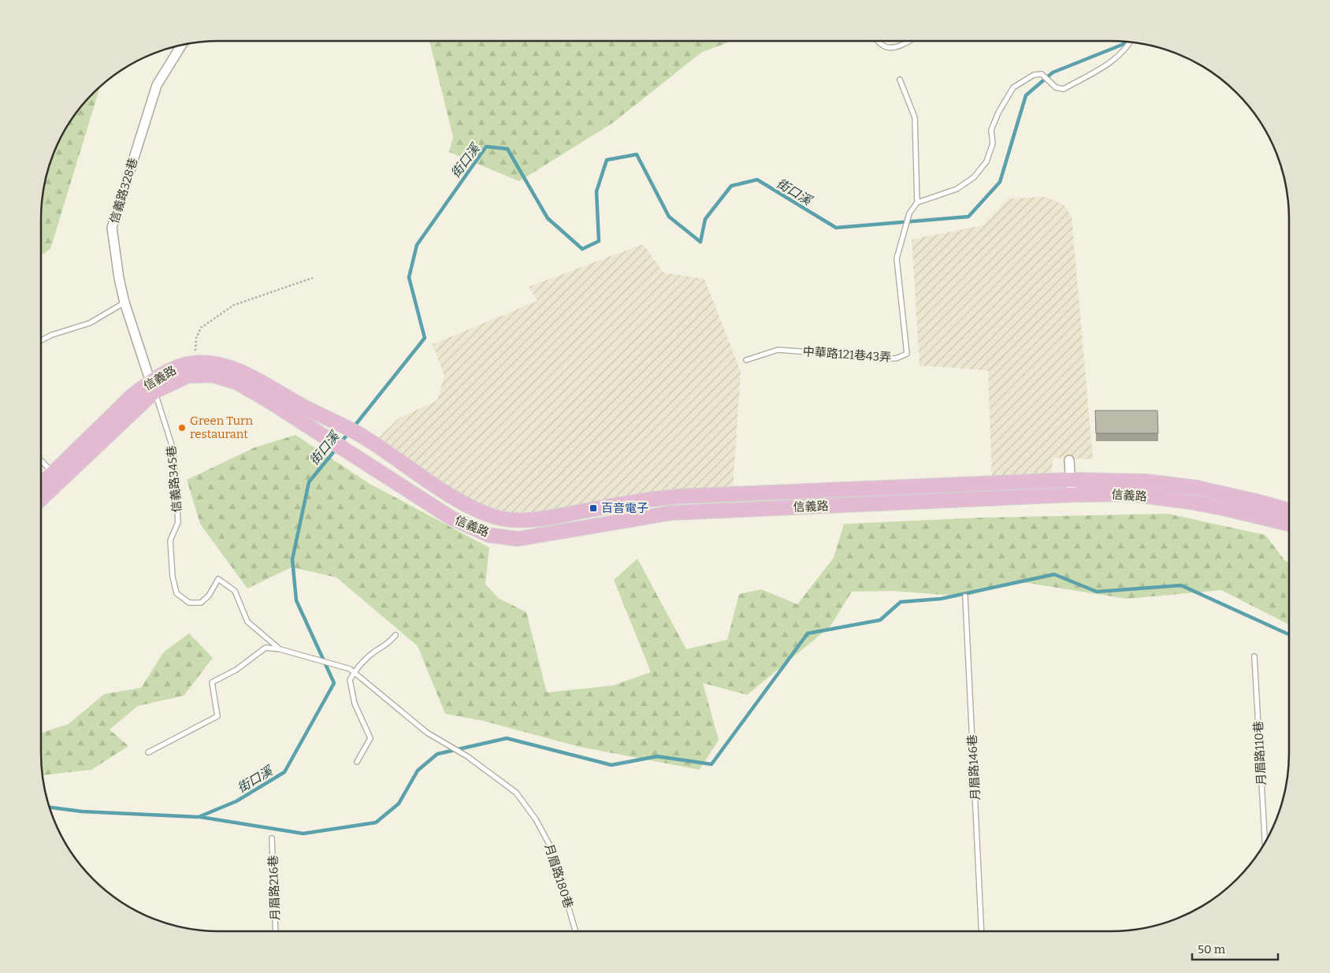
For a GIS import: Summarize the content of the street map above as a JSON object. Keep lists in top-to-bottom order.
{
  "streets": {
    "main road": ["信義路"],
    "street": ["信義路328巷"],
    "lane": [
      "中華路121巷43弄",
      "信義路345巷",
      "月眉路110巷",
      "月眉路146巷",
      "月眉路180巷",
      "月眉路216巷"
    ]
  },
  "crossings": [
    ["信義路328巷", "信義路"],
    ["信義路328巷", "信義路345巷"],
    ["信義路", "信義路345巷"],
    ["信義路345巷", "月眉路180巷"]
  ],
  "water": ["街口溪"],
  "places": {
    "other": ["Green Turn restaurant"],
    "transit": ["百音電子"]
  },
  "scale_bar": "50 m"
}
